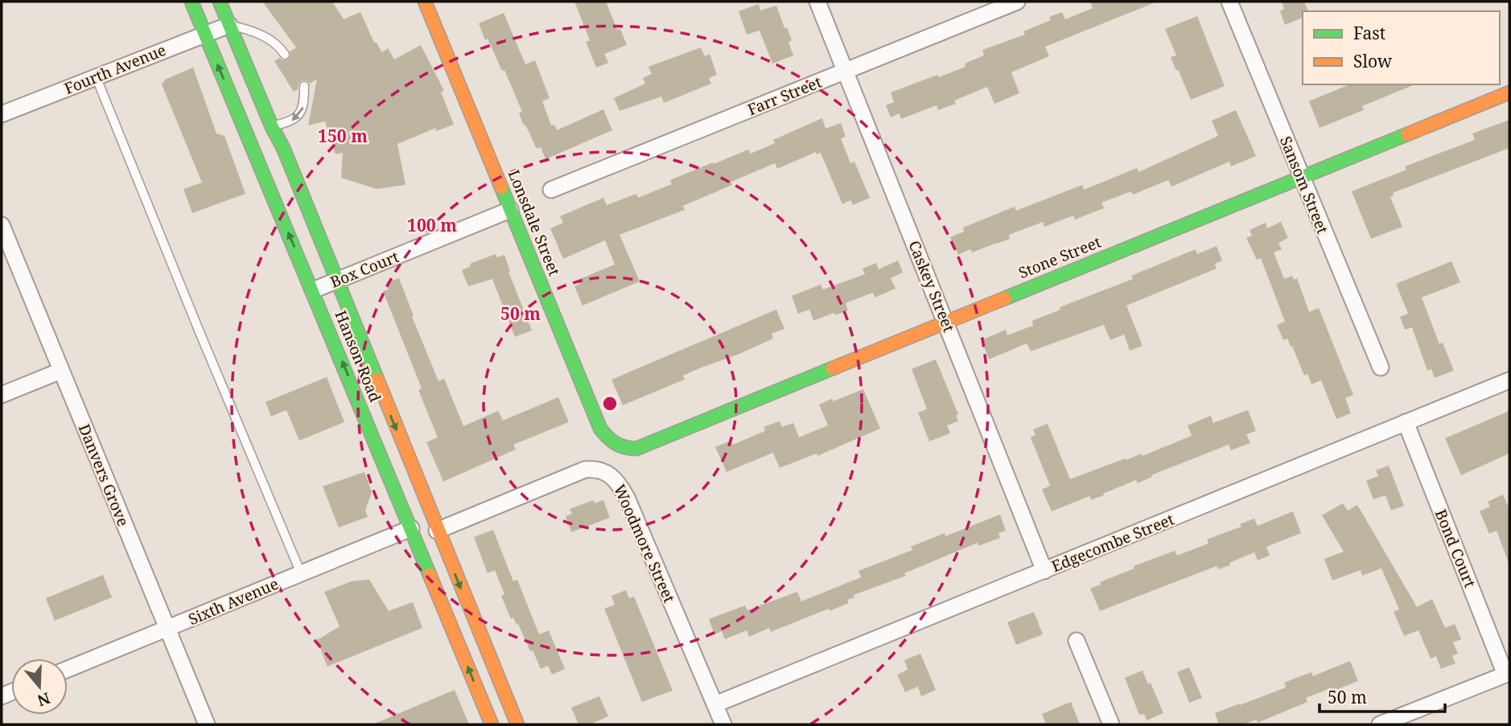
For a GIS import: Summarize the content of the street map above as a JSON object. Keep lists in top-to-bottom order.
{
  "streets": {
    "main road": ["Lonsdale Street", "Stone Street", "Hanson Road"],
    "street": [
      "Fourth Avenue",
      "Farr Street",
      "Sansom Street",
      "Box Court",
      "Caskey Street",
      "Danvers Grove",
      "Edgecombe Street",
      "Woodmore Street",
      "Bond Court",
      "Sixth Avenue"
    ]
  },
  "crossings": [
    ["Fourth Avenue", "Hanson Road"],
    ["Farr Street", "Caskey Street"],
    ["Sansom Street", "Stone Street"],
    ["Lonsdale Street", "Stone Street"],
    ["Lonsdale Street", "Box Court"],
    ["Stone Street", "Caskey Street"],
    ["Box Court", "Hanson Road"],
    ["Caskey Street", "Edgecombe Street"],
    ["Hanson Road", "Woodmore Street"],
    ["Hanson Road", "Sixth Avenue"],
    ["Danvers Grove", "Sixth Avenue"],
    ["Edgecombe Street", "Woodmore Street"],
    ["Edgecombe Street", "Bond Court"]
  ],
  "legend": ["Fast", "Slow"],
  "scale_bar": "50 m",
  "north": "bottom",
  "rings": ["150 m", "100 m", "50 m"]
}
